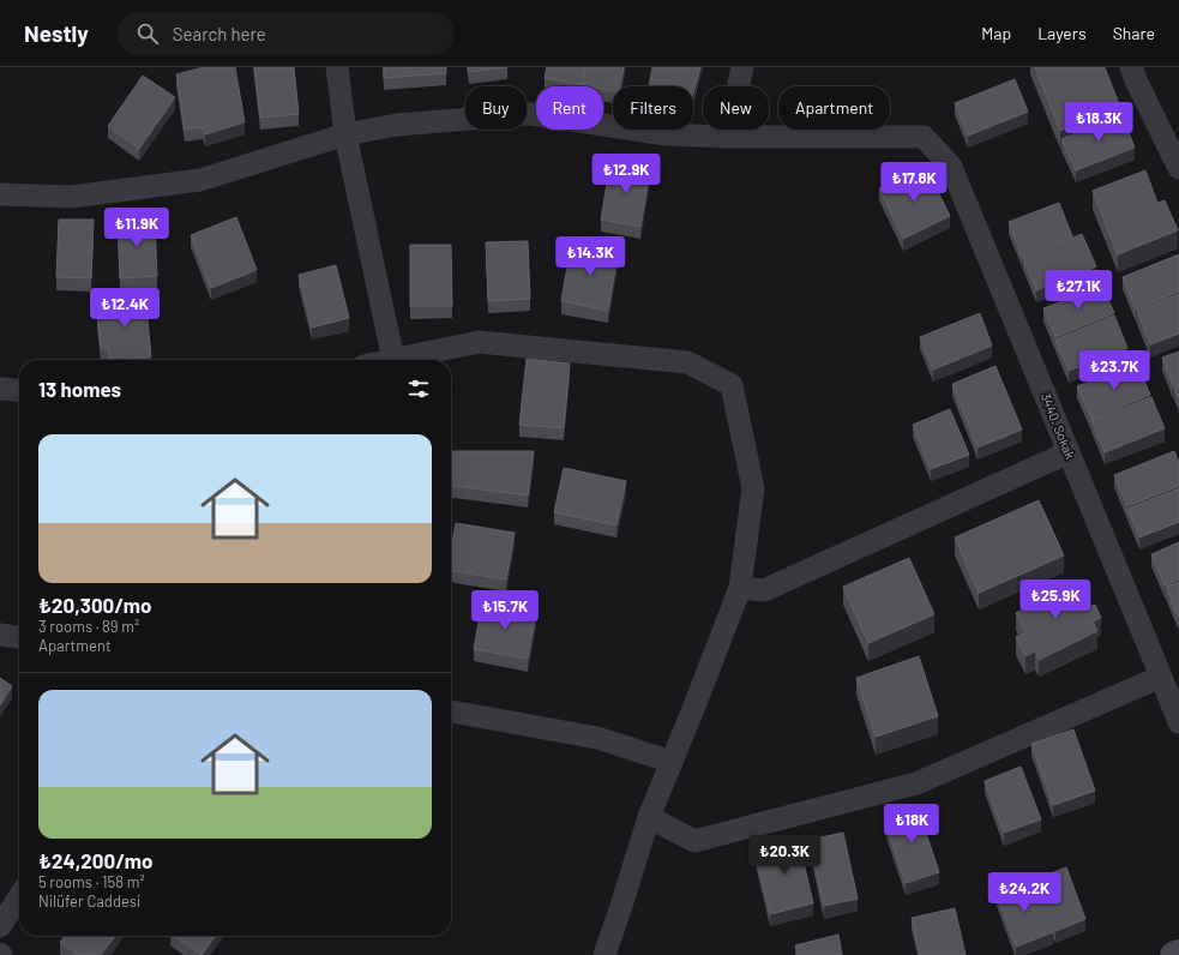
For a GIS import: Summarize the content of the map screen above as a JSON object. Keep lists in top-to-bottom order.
{
  "streets": {
    "street": ["3440. Sokak"]
  },
  "page": {
    "header": "Nestly",
    "search": "Search here",
    "nav": ["Map", "Layers", "Share"],
    "chip": [
      "Buy",
      "Rent",
      "Filters",
      "New",
      "Apartment"
    ],
    "price": [
      "₺18.3K",
      "₺12.9K",
      "₺17.8K",
      "₺11.9K",
      "₺14.3K",
      "₺27.1K",
      "₺12.4K",
      "₺23.7K",
      "₺25.9K",
      "₺15.7K",
      "₺18K",
      "₺20.3K",
      "₺24.2K"
    ],
    "heading": "13 homes",
    "list": [
      {
        "name": "₺20,300/mo",
        "note": "3 rooms · 89 m² · Apartment"
      },
      {
        "name": "₺24,200/mo",
        "note": "5 rooms · 158 m² · Nilüfer Caddesi"
      }
    ]
  }
}
